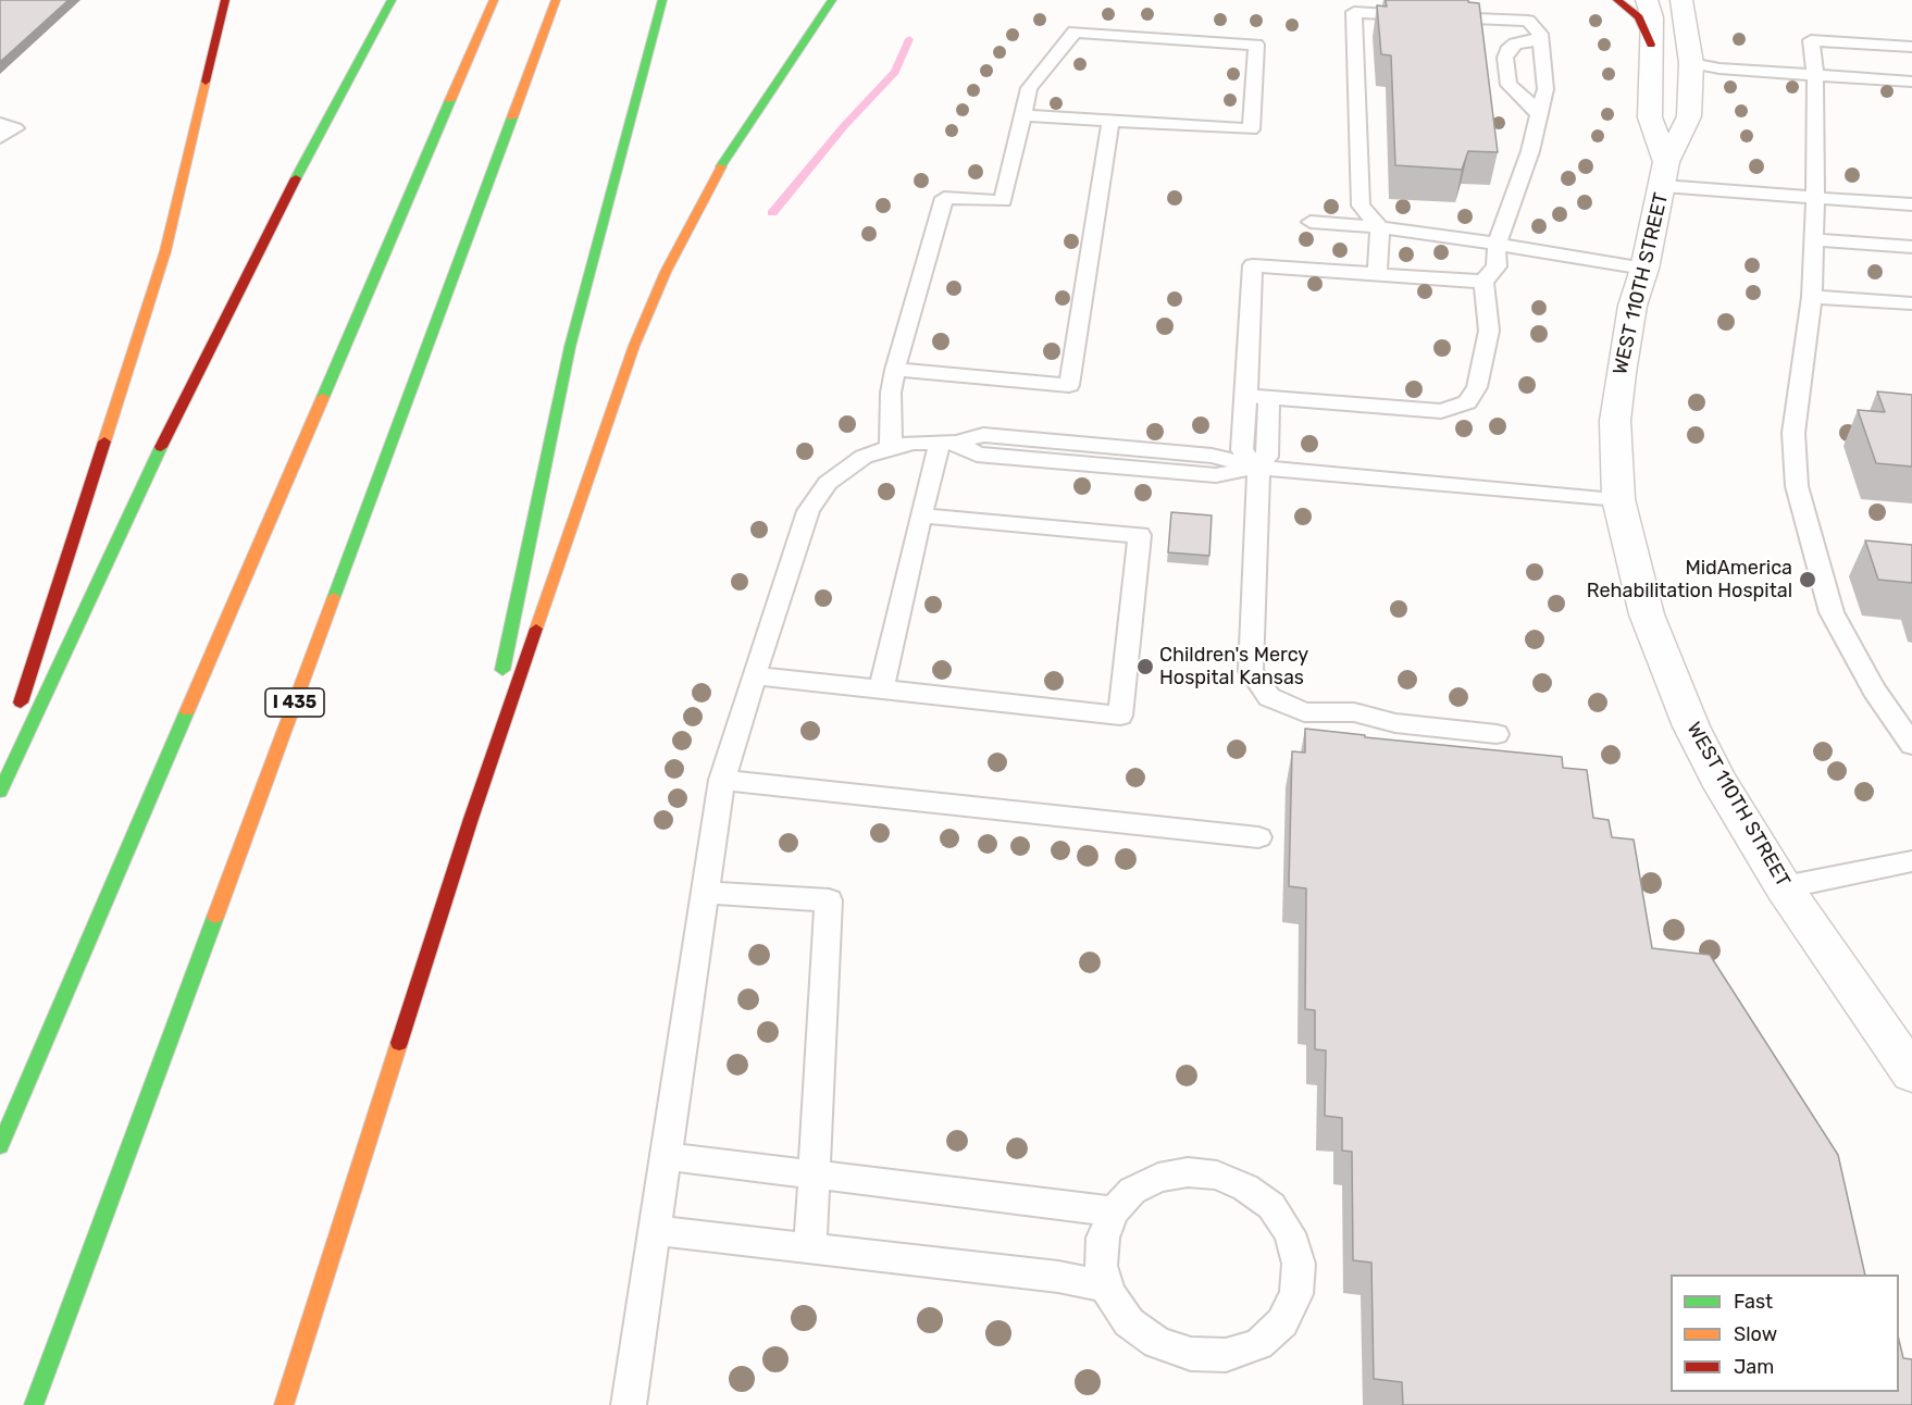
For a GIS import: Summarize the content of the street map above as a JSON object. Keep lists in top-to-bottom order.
{
  "streets": {
    "main road": ["I 435"],
    "street": ["WEST 110TH STREET"]
  },
  "places": ["MidAmerica Rehabilitation Hospital", "Children's Mercy Hospital Kansas"],
  "legend": ["Fast", "Slow", "Jam"]
}
